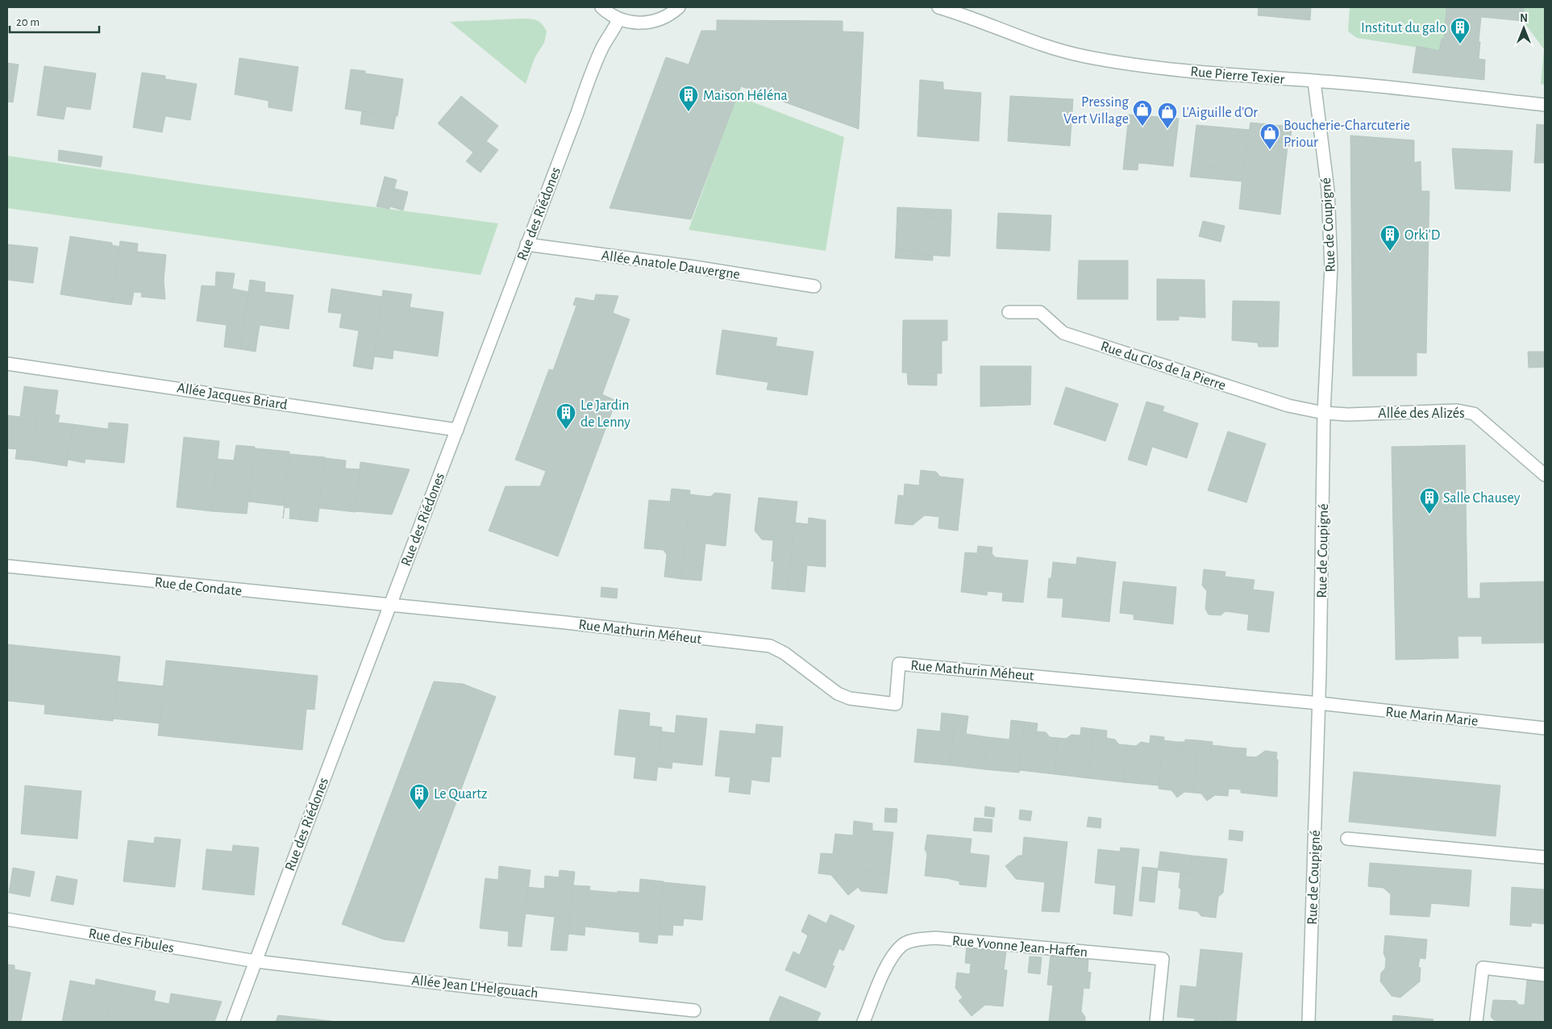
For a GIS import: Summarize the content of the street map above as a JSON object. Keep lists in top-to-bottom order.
{
  "streets": {
    "street": [
      "Rue Pierre Texier",
      "Rue des Riédones",
      "Rue de Coupigné",
      "Allée Anatole Dauvergne",
      "Rue du Clos de la Pierre",
      "Allée Jacques Briard",
      "Allée des Alizés",
      "Rue de Condate",
      "Rue Mathurin Méheut",
      "Rue Marin Marie",
      "Rue des Fibules",
      "Rue Yvonne Jean-Haffen",
      "Allée Jean L'Helgouach"
    ]
  },
  "crossings": [
    ["Rue Pierre Texier", "Rue de Coupigné"],
    ["Rue des Riédones", "Allée Anatole Dauvergne"],
    ["Rue des Riédones", "Allée Jacques Briard"],
    ["Rue des Riédones", "Rue de Condate"],
    ["Rue des Riédones", "Rue Mathurin Méheut"],
    ["Rue des Riédones", "Rue des Fibules"],
    ["Rue des Riédones", "Allée Jean L'Helgouach"],
    ["Rue de Coupigné", "Rue du Clos de la Pierre"],
    ["Rue de Coupigné", "Allée des Alizés"],
    ["Rue de Coupigné", "Rue Mathurin Méheut"],
    ["Rue de Coupigné", "Rue Marin Marie"],
    ["Rue du Clos de la Pierre", "Allée des Alizés"],
    ["Rue de Condate", "Rue Mathurin Méheut"],
    ["Rue Mathurin Méheut", "Rue Marin Marie"],
    ["Rue des Fibules", "Allée Jean L'Helgouach"]
  ],
  "places": {
    "building": [
      "Institut du galo",
      "Maison Héléna",
      "Orki'D",
      "Le Jardin de Lenny",
      "Salle Chausey",
      "Le Quartz"
    ],
    "shop": ["Pressing Vert Village", "L'Aiguille d'Or", "Boucherie-Charcuterie Priour"]
  },
  "scale_bar": "20 m",
  "north": "top"
}
